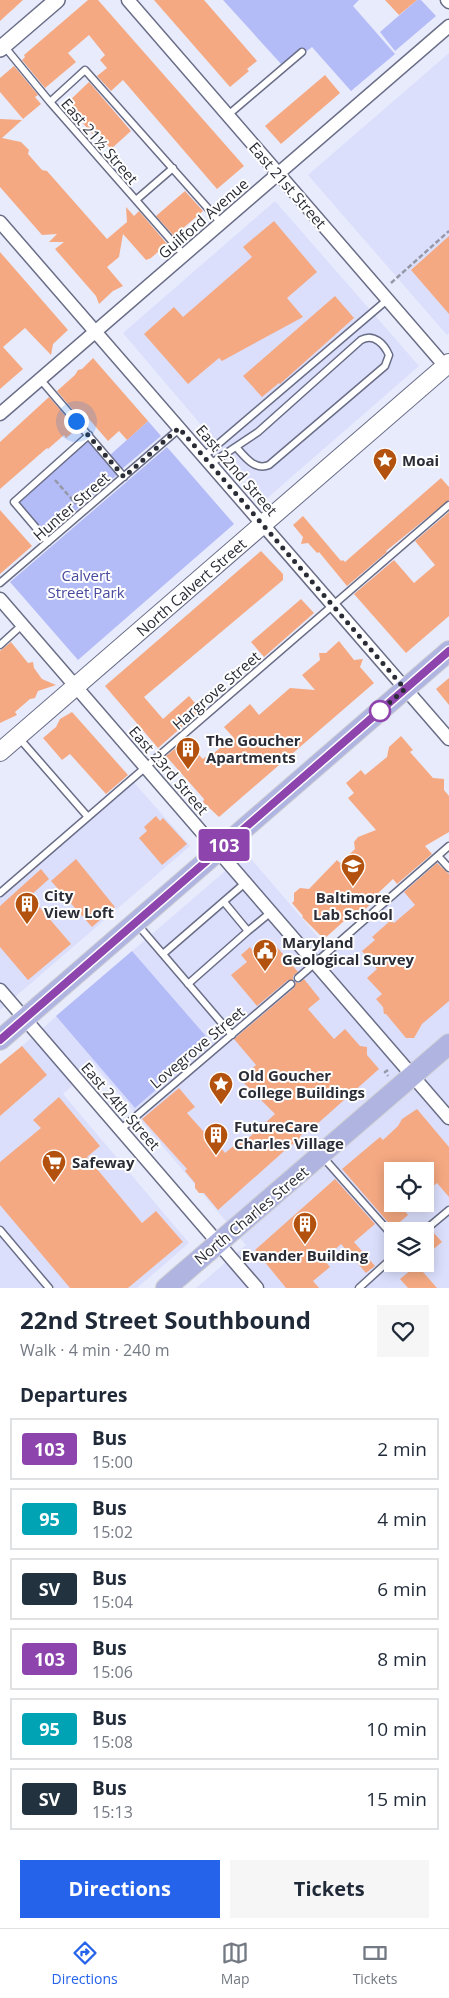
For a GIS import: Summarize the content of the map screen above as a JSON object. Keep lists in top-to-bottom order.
{
  "streets": {
    "main road": ["North Calvert Street", "North Charles Street"],
    "street": [
      "East 21st Street",
      "Guilford Avenue",
      "East 22nd Street",
      "East 23rd Street",
      "East 24th Street"
    ],
    "lane": [
      "East 21½ Street",
      "Hunter Street",
      "Hargrove Street",
      "Lovegrove Street"
    ]
  },
  "crossings": [
    ["East 21½ Street", "Guilford Avenue"],
    ["East 21st Street", "Guilford Avenue"],
    ["East 21st Street", "North Calvert Street"],
    ["Guilford Avenue", "East 22nd Street"],
    ["East 22nd Street", "Hunter Street"],
    ["East 22nd Street", "North Calvert Street"],
    ["East 22nd Street", "Hargrove Street"],
    ["North Calvert Street", "East 23rd Street"],
    ["Hargrove Street", "East 23rd Street"],
    ["East 23rd Street", "North Charles Street"],
    ["Lovegrove Street", "East 24th Street"],
    ["East 24th Street", "North Charles Street"]
  ],
  "parks": ["Calvert Street Park"],
  "places": {
    "place": ["Moai", "Old Goucher College Buildings"],
    "building": [
      "The Goucher Apartments",
      "City View Loft",
      "FutureCare Charles Village",
      "Evander Building"
    ],
    "school or university": ["Baltimore Lab School"],
    "public building": ["Maryland Geological Survey"],
    "supermarket": ["Safeway"]
  },
  "lines": ["bus line 103"],
  "page": {
    "on_map": "103",
    "heading": [
      ["22nd Street Southbound", "Walk · 4 min · 240 m"],
      "Departures"
    ],
    "list": [
      {
        "mark": "103",
        "name": "Bus",
        "note": "15:00",
        "value": "2 min"
      },
      {
        "mark": "95",
        "name": "Bus",
        "note": "15:02",
        "value": "4 min"
      },
      {
        "mark": "SV",
        "name": "Bus",
        "note": "15:04",
        "value": "6 min"
      },
      {
        "mark": "103",
        "name": "Bus",
        "note": "15:06",
        "value": "8 min"
      },
      {
        "mark": "95",
        "name": "Bus",
        "note": "15:08",
        "value": "10 min"
      },
      {
        "mark": "SV",
        "name": "Bus",
        "note": "15:13",
        "value": "15 min"
      }
    ],
    "buttons": ["Directions", "Tickets"],
    "tabs": ["Directions", "Map", "Tickets"]
  }
}
